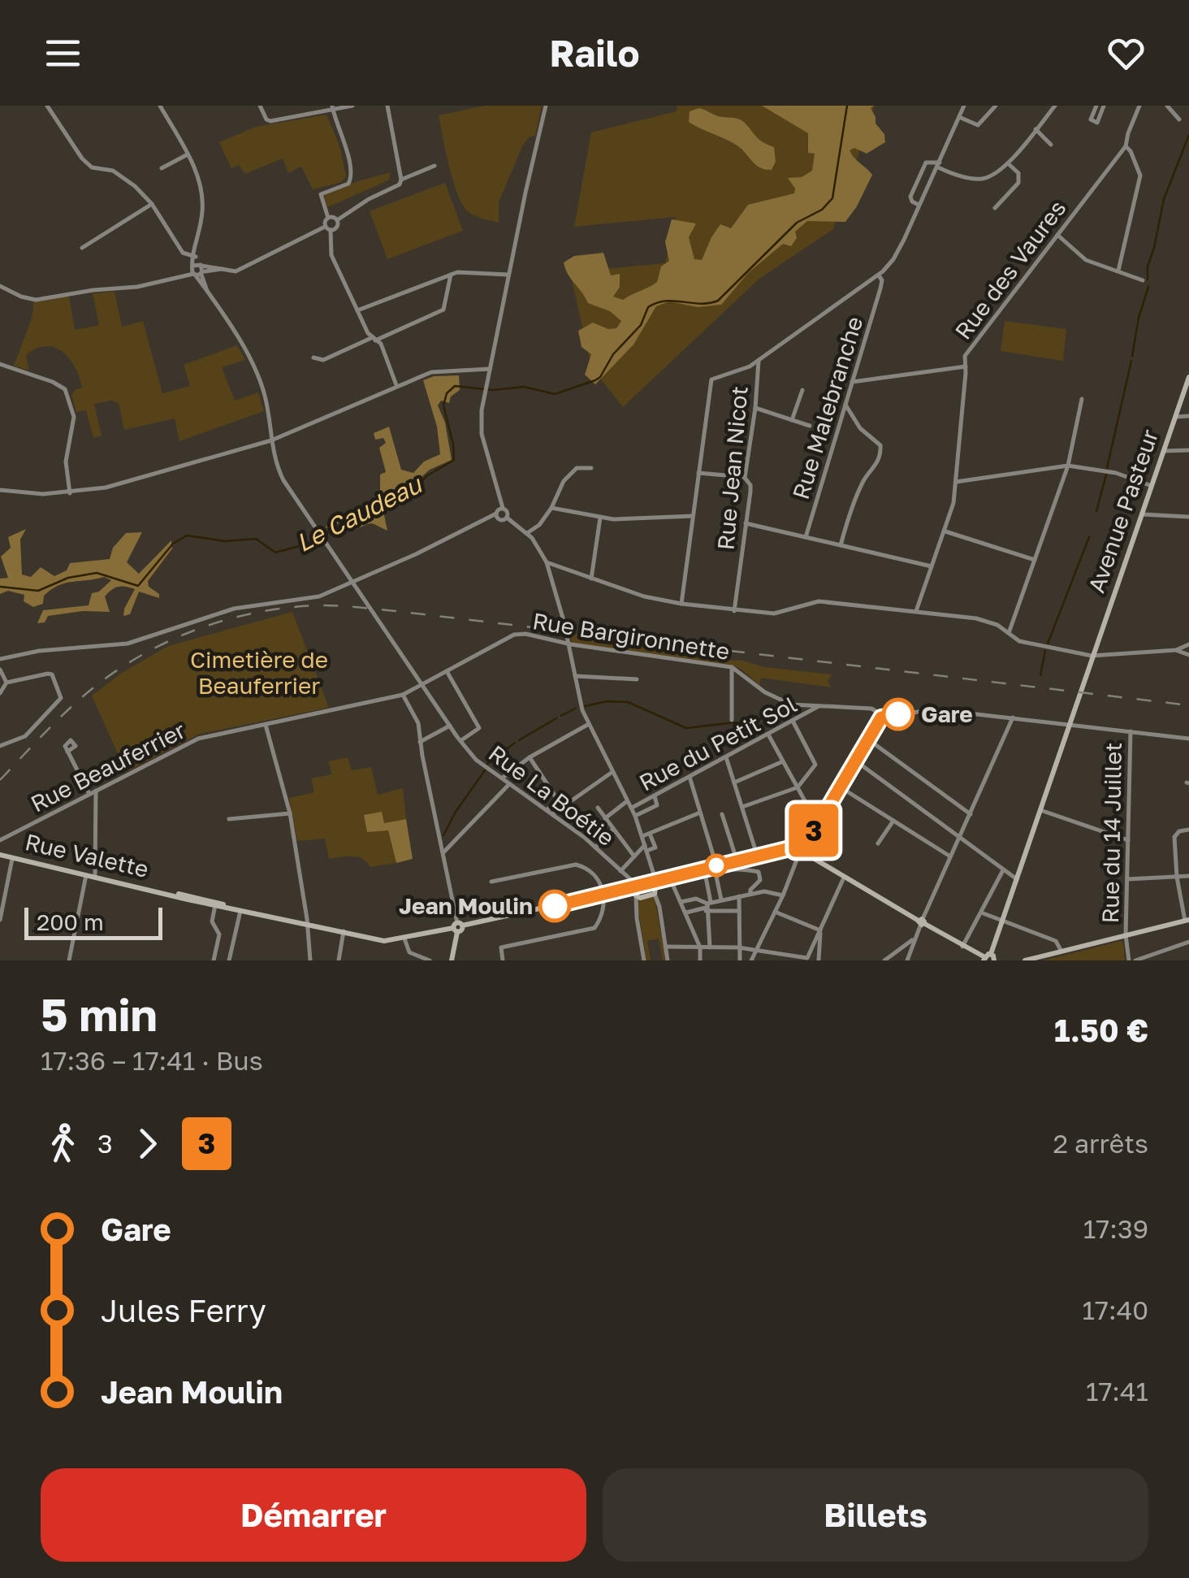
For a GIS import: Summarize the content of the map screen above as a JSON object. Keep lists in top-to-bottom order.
{
  "streets": {
    "main road": ["Avenue Pasteur", "Rue Valette"],
    "street": [
      "Rue des Vaures",
      "Rue Malebranche",
      "Rue Jean Nicot",
      "Rue Bargironnette",
      "Rue du Petit Sol",
      "Rue Beauferrier",
      "Rue La Boétie",
      "Rue du 14 Juillet"
    ]
  },
  "crossings": [
    ["Rue Malebranche", "Rue Jean Nicot"],
    ["Rue Bargironnette", "Rue du Petit Sol"],
    ["Rue Bargironnette", "Rue Beauferrier"],
    ["Rue Bargironnette", "Rue La Boétie"],
    ["Rue Beauferrier", "Rue La Boétie"]
  ],
  "water": ["Le Caudeau"],
  "parks": ["Cimetière de Beauferrier"],
  "places": ["Gare", "Jean Moulin"],
  "lines": ["bus line 3"],
  "scale_bar": "200 m",
  "page": {
    "header": "Railo",
    "on_map": "3",
    "scale": "200 m",
    "heading": ["5 min", "17:36 – 17:41 · Bus", "1.50 €"],
    "legs": ["3", "3", "2 arrêts"],
    "list": [
      {
        "name": "Gare",
        "value": "17:39"
      },
      {
        "name": "Jules Ferry",
        "value": "17:40"
      },
      {
        "name": "Jean Moulin",
        "value": "17:41"
      }
    ],
    "buttons": ["Démarrer", "Billets"]
  }
}
